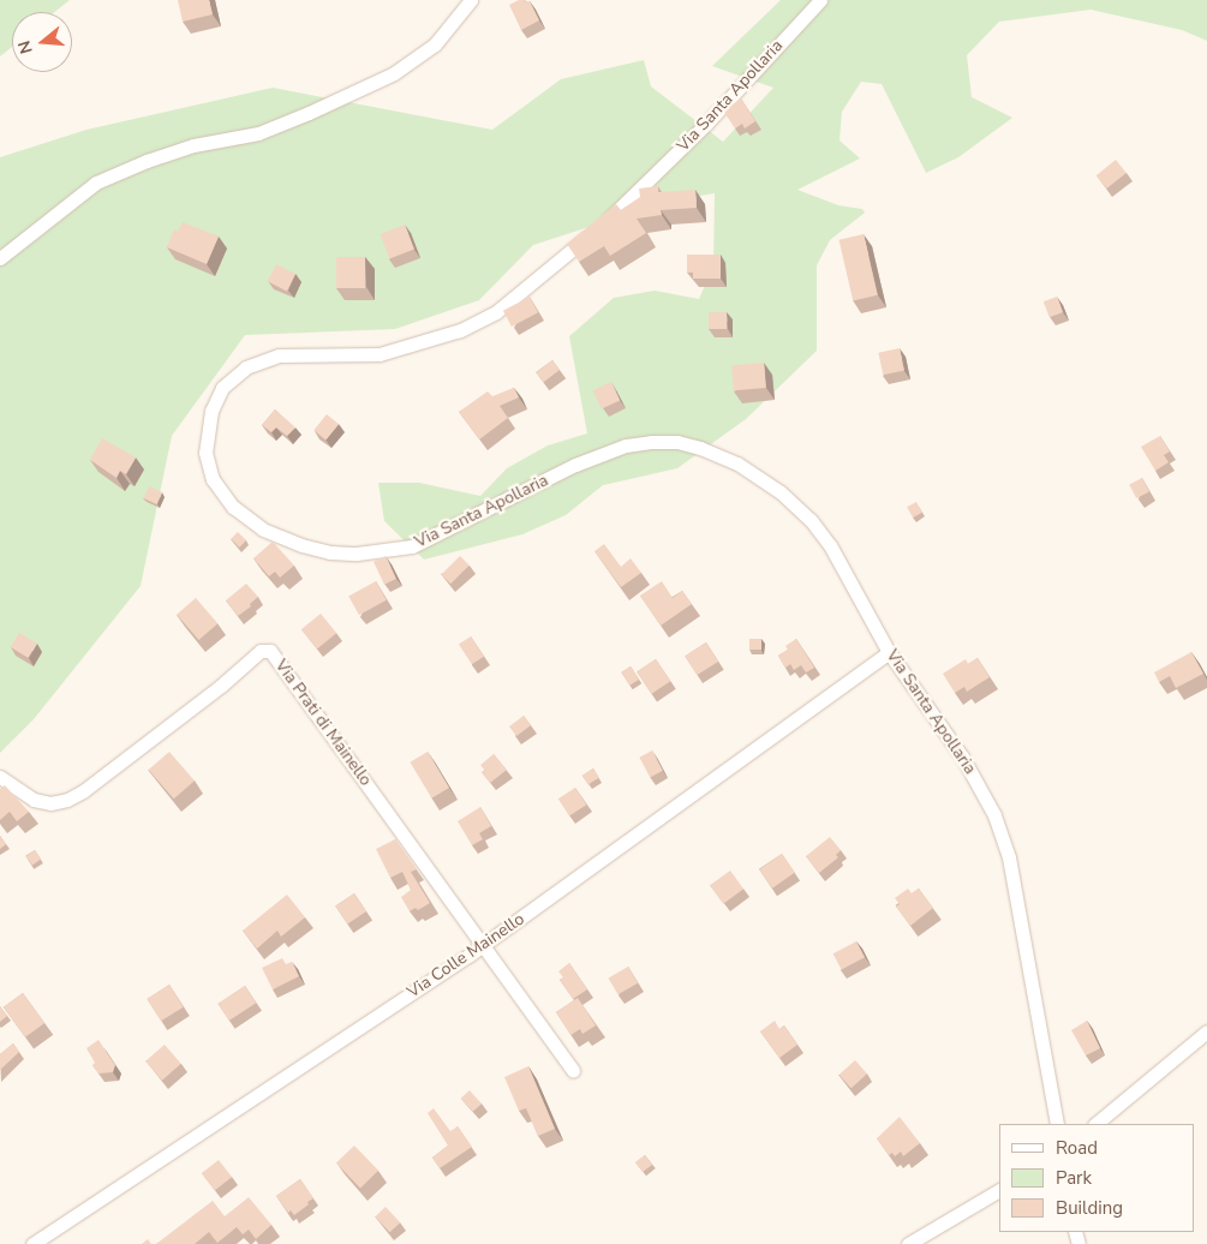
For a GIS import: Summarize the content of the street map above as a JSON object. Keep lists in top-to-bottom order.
{
  "streets": {
    "street": ["Via Santa Apollaria", "Via Prati di Mainello", "Via Colle Mainello"]
  },
  "crossings": [
    ["Via Santa Apollaria", "Via Colle Mainello"],
    ["Via Prati di Mainello", "Via Colle Mainello"]
  ],
  "legend": ["Road", "Park", "Building"],
  "north": "left"
}
